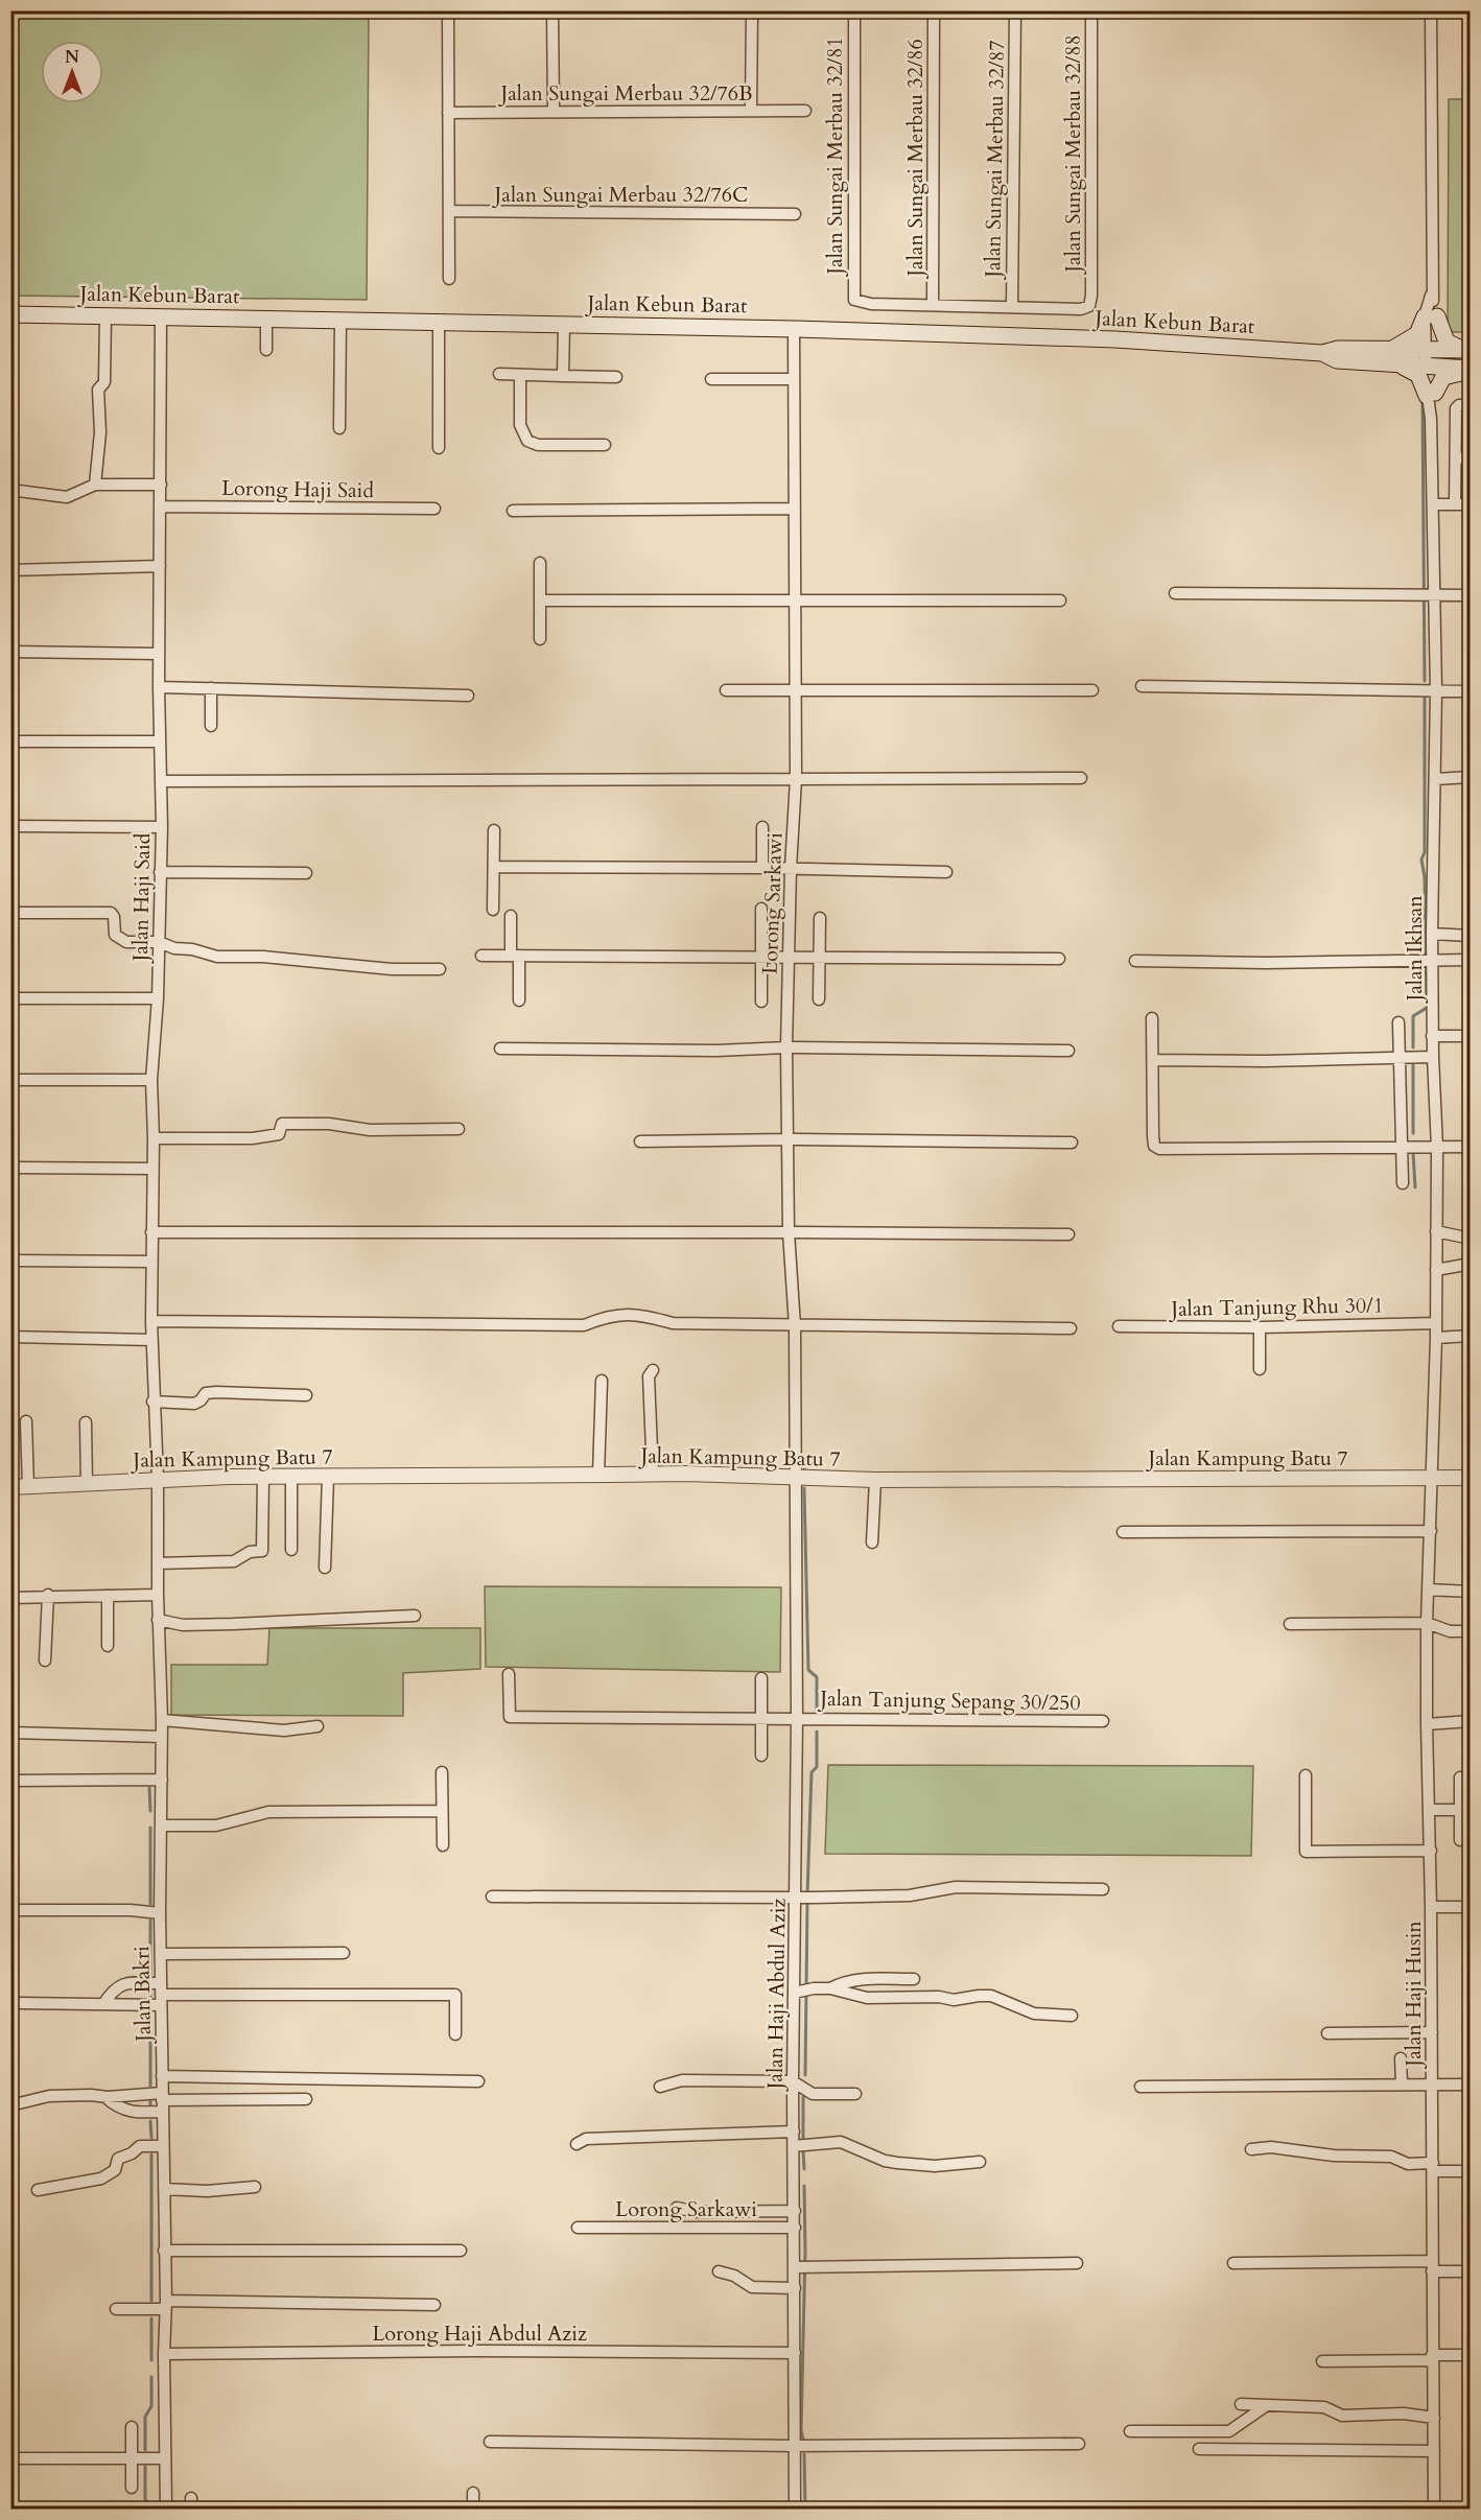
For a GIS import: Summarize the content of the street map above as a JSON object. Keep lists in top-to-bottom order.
{
  "streets": {
    "main road": ["Jalan Kebun Barat"],
    "street": [
      "Jalan Sungai Merbau 32/76B",
      "Jalan Sungai Merbau 32/88",
      "Jalan Sungai Merbau 32/81",
      "Jalan Sungai Merbau 32/86",
      "Jalan Sungai Merbau 32/87",
      "Jalan Sungai Merbau 32/76C",
      "Lorong Haji Said",
      "Jalan Haji Said",
      "Lorong Sarkawi",
      "Jalan Ikhsan",
      "Jalan Tanjung Rhu 30/1",
      "Jalan Kampung Batu 7",
      "Jalan Tanjung Sepang 30/250",
      "Jalan Bakri",
      "Jalan Haji Abdul Aziz",
      "Jalan Haji Husin",
      "Lorong Haji Abdul Aziz"
    ]
  },
  "crossings": [
    ["Jalan Sungai Merbau 32/88", "Jalan Sungai Merbau 32/87"],
    ["Jalan Sungai Merbau 32/81", "Jalan Sungai Merbau 32/86"],
    ["Jalan Kebun Barat", "Jalan Haji Said"],
    ["Jalan Kebun Barat", "Lorong Sarkawi"],
    ["Jalan Kebun Barat", "Jalan Ikhsan"],
    ["Lorong Haji Said", "Jalan Haji Said"],
    ["Jalan Haji Said", "Jalan Kampung Batu 7"],
    ["Jalan Haji Said", "Jalan Bakri"],
    ["Lorong Sarkawi", "Jalan Kampung Batu 7"],
    ["Lorong Sarkawi", "Jalan Haji Abdul Aziz"],
    ["Jalan Ikhsan", "Jalan Tanjung Rhu 30/1"],
    ["Jalan Ikhsan", "Jalan Kampung Batu 7"],
    ["Jalan Ikhsan", "Jalan Haji Husin"],
    ["Jalan Kampung Batu 7", "Jalan Bakri"],
    ["Jalan Kampung Batu 7", "Jalan Haji Abdul Aziz"],
    ["Jalan Kampung Batu 7", "Jalan Haji Husin"],
    ["Jalan Tanjung Sepang 30/250", "Jalan Haji Abdul Aziz"],
    ["Jalan Bakri", "Lorong Haji Abdul Aziz"],
    ["Jalan Haji Abdul Aziz", "Lorong Haji Abdul Aziz"]
  ],
  "north": "top"
}
